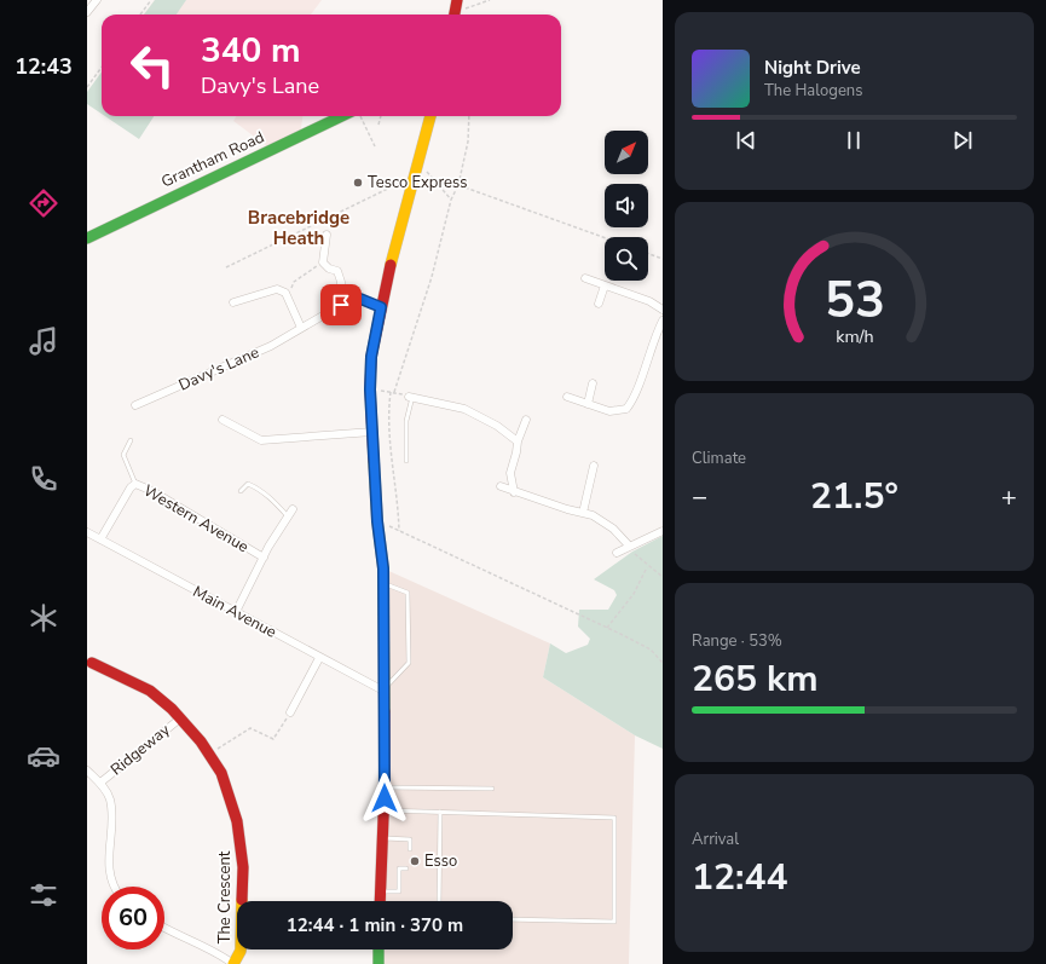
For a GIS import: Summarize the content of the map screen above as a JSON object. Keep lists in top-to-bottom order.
{
  "streets": {
    "main road": ["Grantham Road", "The Crescent"],
    "street": [
      "Davy's Lane",
      "Western Avenue",
      "Main Avenue",
      "Ridgeway"
    ]
  },
  "crossings": [
    ["Western Avenue", "Main Avenue"],
    ["Ridgeway", "The Crescent"]
  ],
  "districts": ["Bracebridge Heath"],
  "places": ["Tesco Express", "Esso"],
  "north": "top right",
  "page": {
    "tabs": "12:43",
    "turn": ["340 m", "Davy's Lane"],
    "song": ["Night Drive", "The Halogens"],
    "tile": [
      "Climate",
      ["Range · 53%", "265 km"],
      ["Arrival", "12:44"]
    ],
    "heat": ["−", "21.5°", "+"],
    "limit": "60",
    "trip": "12:44 · 1 min · 370 m",
    "gauge": ["53", "km/h"]
  }
}
